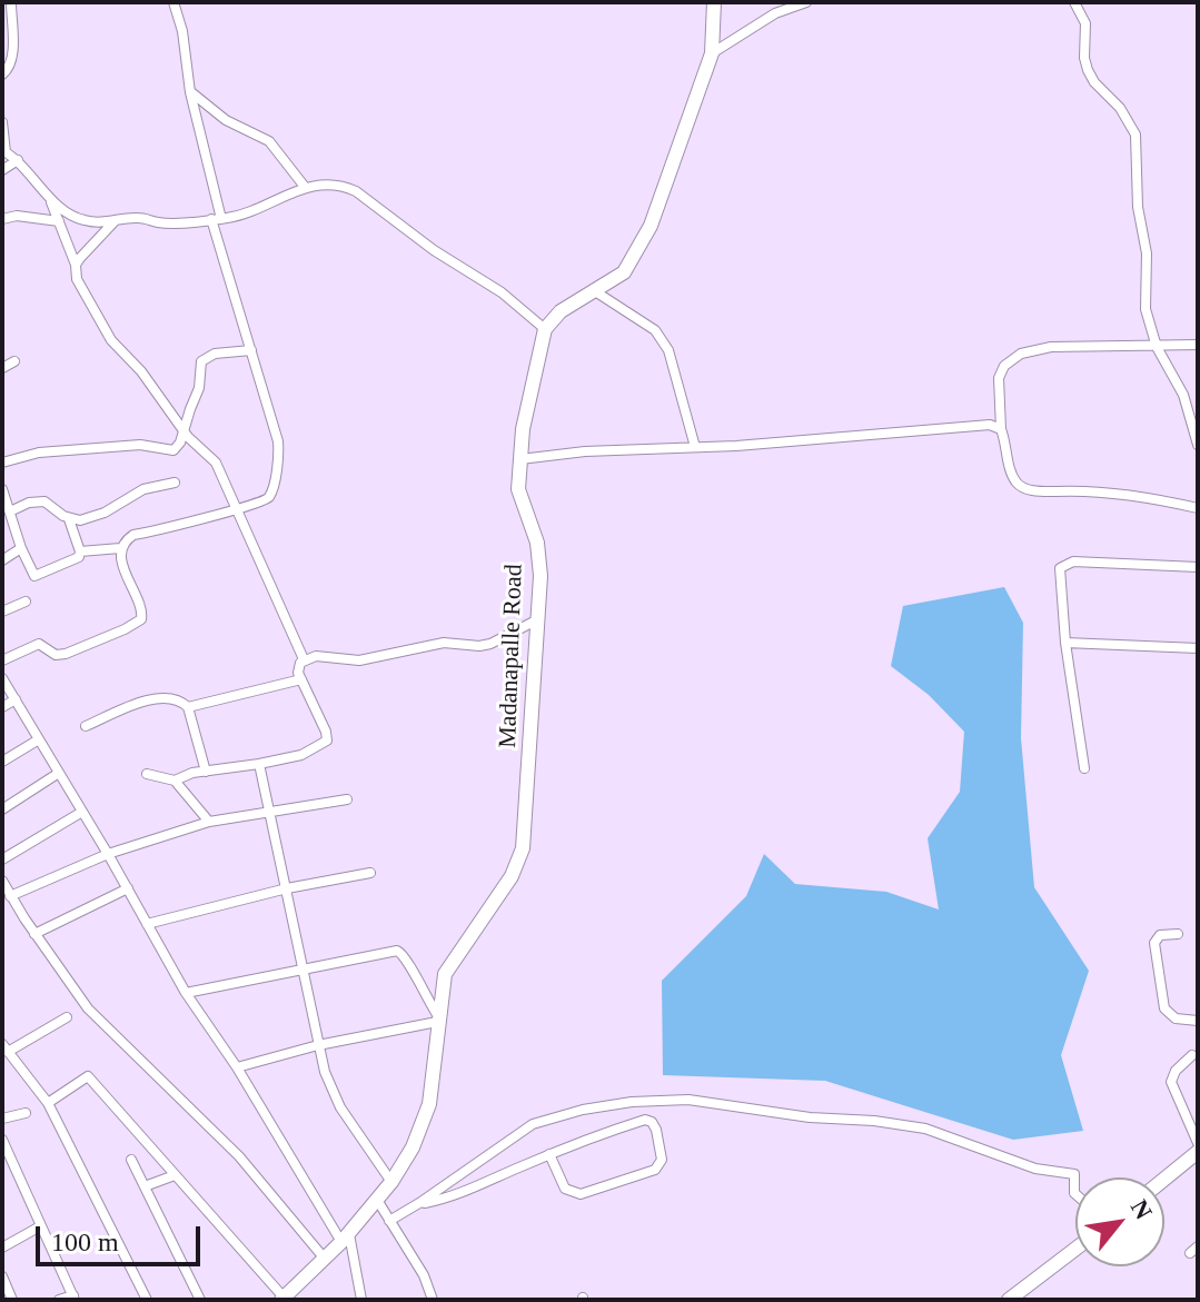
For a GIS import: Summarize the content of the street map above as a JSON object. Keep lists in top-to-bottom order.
{
  "streets": {
    "main road": ["Madanapalle Road"]
  },
  "scale_bar": "100 m",
  "north": "top right"
}
